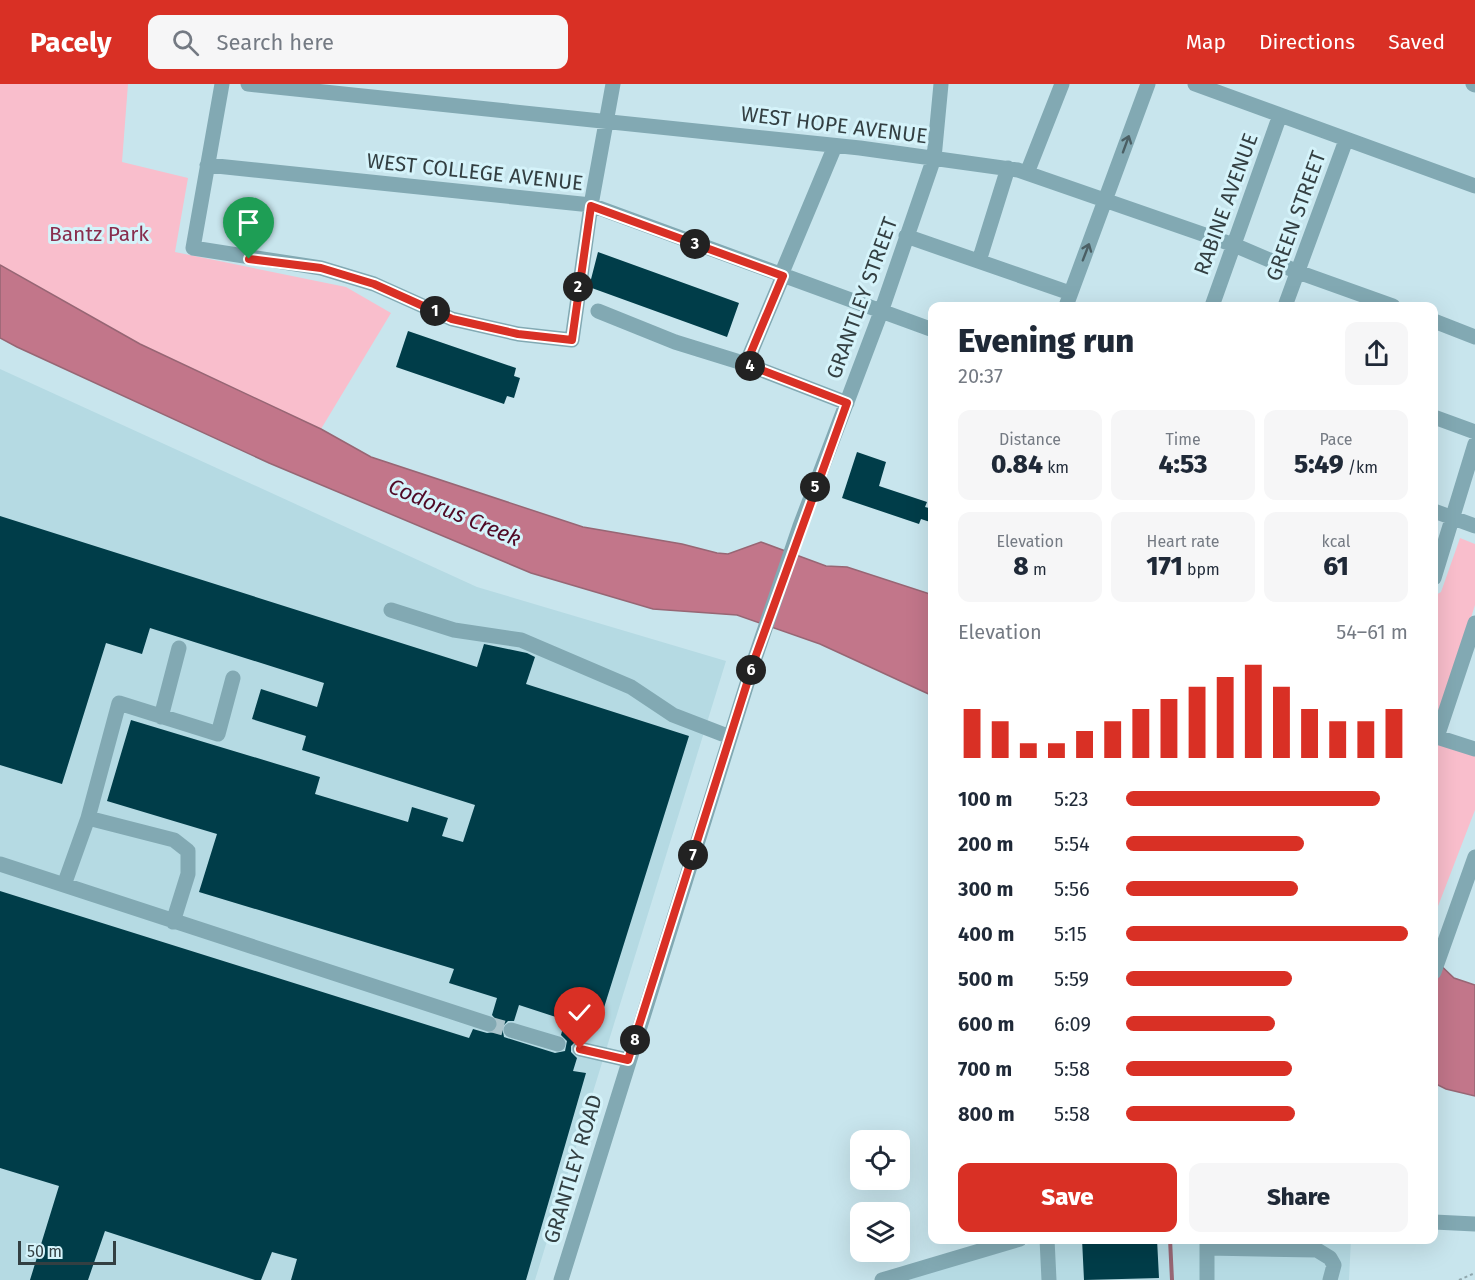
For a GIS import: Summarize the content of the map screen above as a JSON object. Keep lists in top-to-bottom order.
{
  "streets": {
    "street": [
      "WEST HOPE AVENUE",
      "WEST COLLEGE AVENUE",
      "RABINE AVENUE",
      "GREEN STREET",
      "GRANTLEY STREET",
      "GRANTLEY ROAD"
    ]
  },
  "crossings": [
    ["WEST HOPE AVENUE", "RABINE AVENUE"],
    ["WEST HOPE AVENUE", "GREEN STREET"],
    ["WEST HOPE AVENUE", "GRANTLEY STREET"],
    ["WEST COLLEGE AVENUE", "GRANTLEY STREET"],
    ["GRANTLEY STREET", "GRANTLEY ROAD"]
  ],
  "water": ["Codorus Creek"],
  "parks": ["Bantz Park"],
  "scale_bar": "50 m",
  "page": {
    "header": "Pacely",
    "search": "Search here",
    "nav": ["Map", "Directions", "Saved"],
    "pins": [
      "3",
      "2",
      "1",
      "4",
      "5",
      "6",
      "7",
      "8"
    ],
    "heading": ["Evening run", "20:37"],
    "stats": [
      ["Distance", "0.84 km"],
      ["Time", "4:53"],
      ["Pace", "5:49 /km"],
      ["Elevation", "8 m"],
      ["Heart rate", "171 bpm"],
      ["kcal", "61"]
    ],
    "chart": ["Elevation", "54–61 m"],
    "list": [
      {
        "name": "100 m",
        "note": "5:23"
      },
      {
        "name": "200 m",
        "note": "5:54"
      },
      {
        "name": "300 m",
        "note": "5:56"
      },
      {
        "name": "400 m",
        "note": "5:15"
      },
      {
        "name": "500 m",
        "note": "5:59"
      },
      {
        "name": "600 m",
        "note": "6:09"
      },
      {
        "name": "700 m",
        "note": "5:58"
      },
      {
        "name": "800 m",
        "note": "5:58"
      }
    ],
    "buttons": ["Save", "Share"],
    "scale": "50 m"
  }
}
